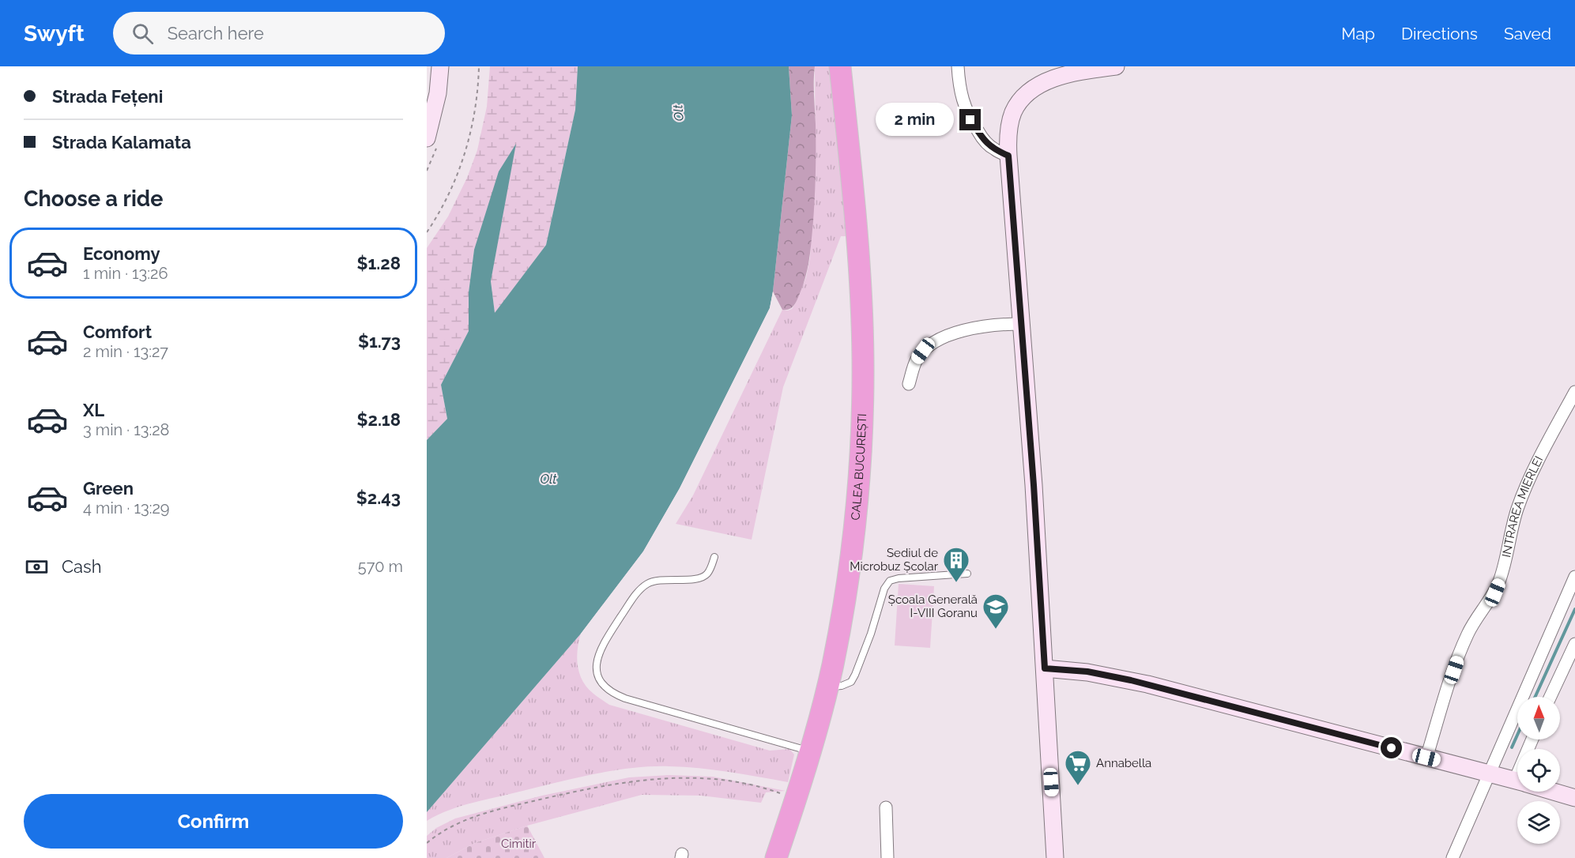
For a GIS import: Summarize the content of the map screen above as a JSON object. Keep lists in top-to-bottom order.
{
  "streets": {
    "highway": ["CALEA BUCUREȘTI"],
    "street": ["INTRAREA MIERLEI"]
  },
  "water": ["Olt"],
  "parks": ["Cimitir"],
  "places": {
    "building": ["Sediul de Microbuz Școlar"],
    "school or university": ["Școala Generală I-VIII Goranu"],
    "supermarket": ["Annabella"]
  },
  "north": "top",
  "page": {
    "header": "Swyft",
    "search": "Search here",
    "nav": ["Map", "Directions", "Saved"],
    "banner": ["Strada Fețeni", "Strada Kalamata"],
    "bubble": "2 min",
    "heading": "Choose a ride",
    "list": [
      {
        "name": "Economy",
        "note": "1 min · 13:26",
        "value": "$1.28"
      },
      {
        "name": "Comfort",
        "note": "2 min · 13:27",
        "value": "$1.73"
      },
      {
        "name": "XL",
        "note": "3 min · 13:28",
        "value": "$2.18"
      },
      {
        "name": "Green",
        "note": "4 min · 13:29",
        "value": "$2.43"
      }
    ],
    "pay": ["Cash", "570 m"],
    "buttons": "Confirm"
  }
}
